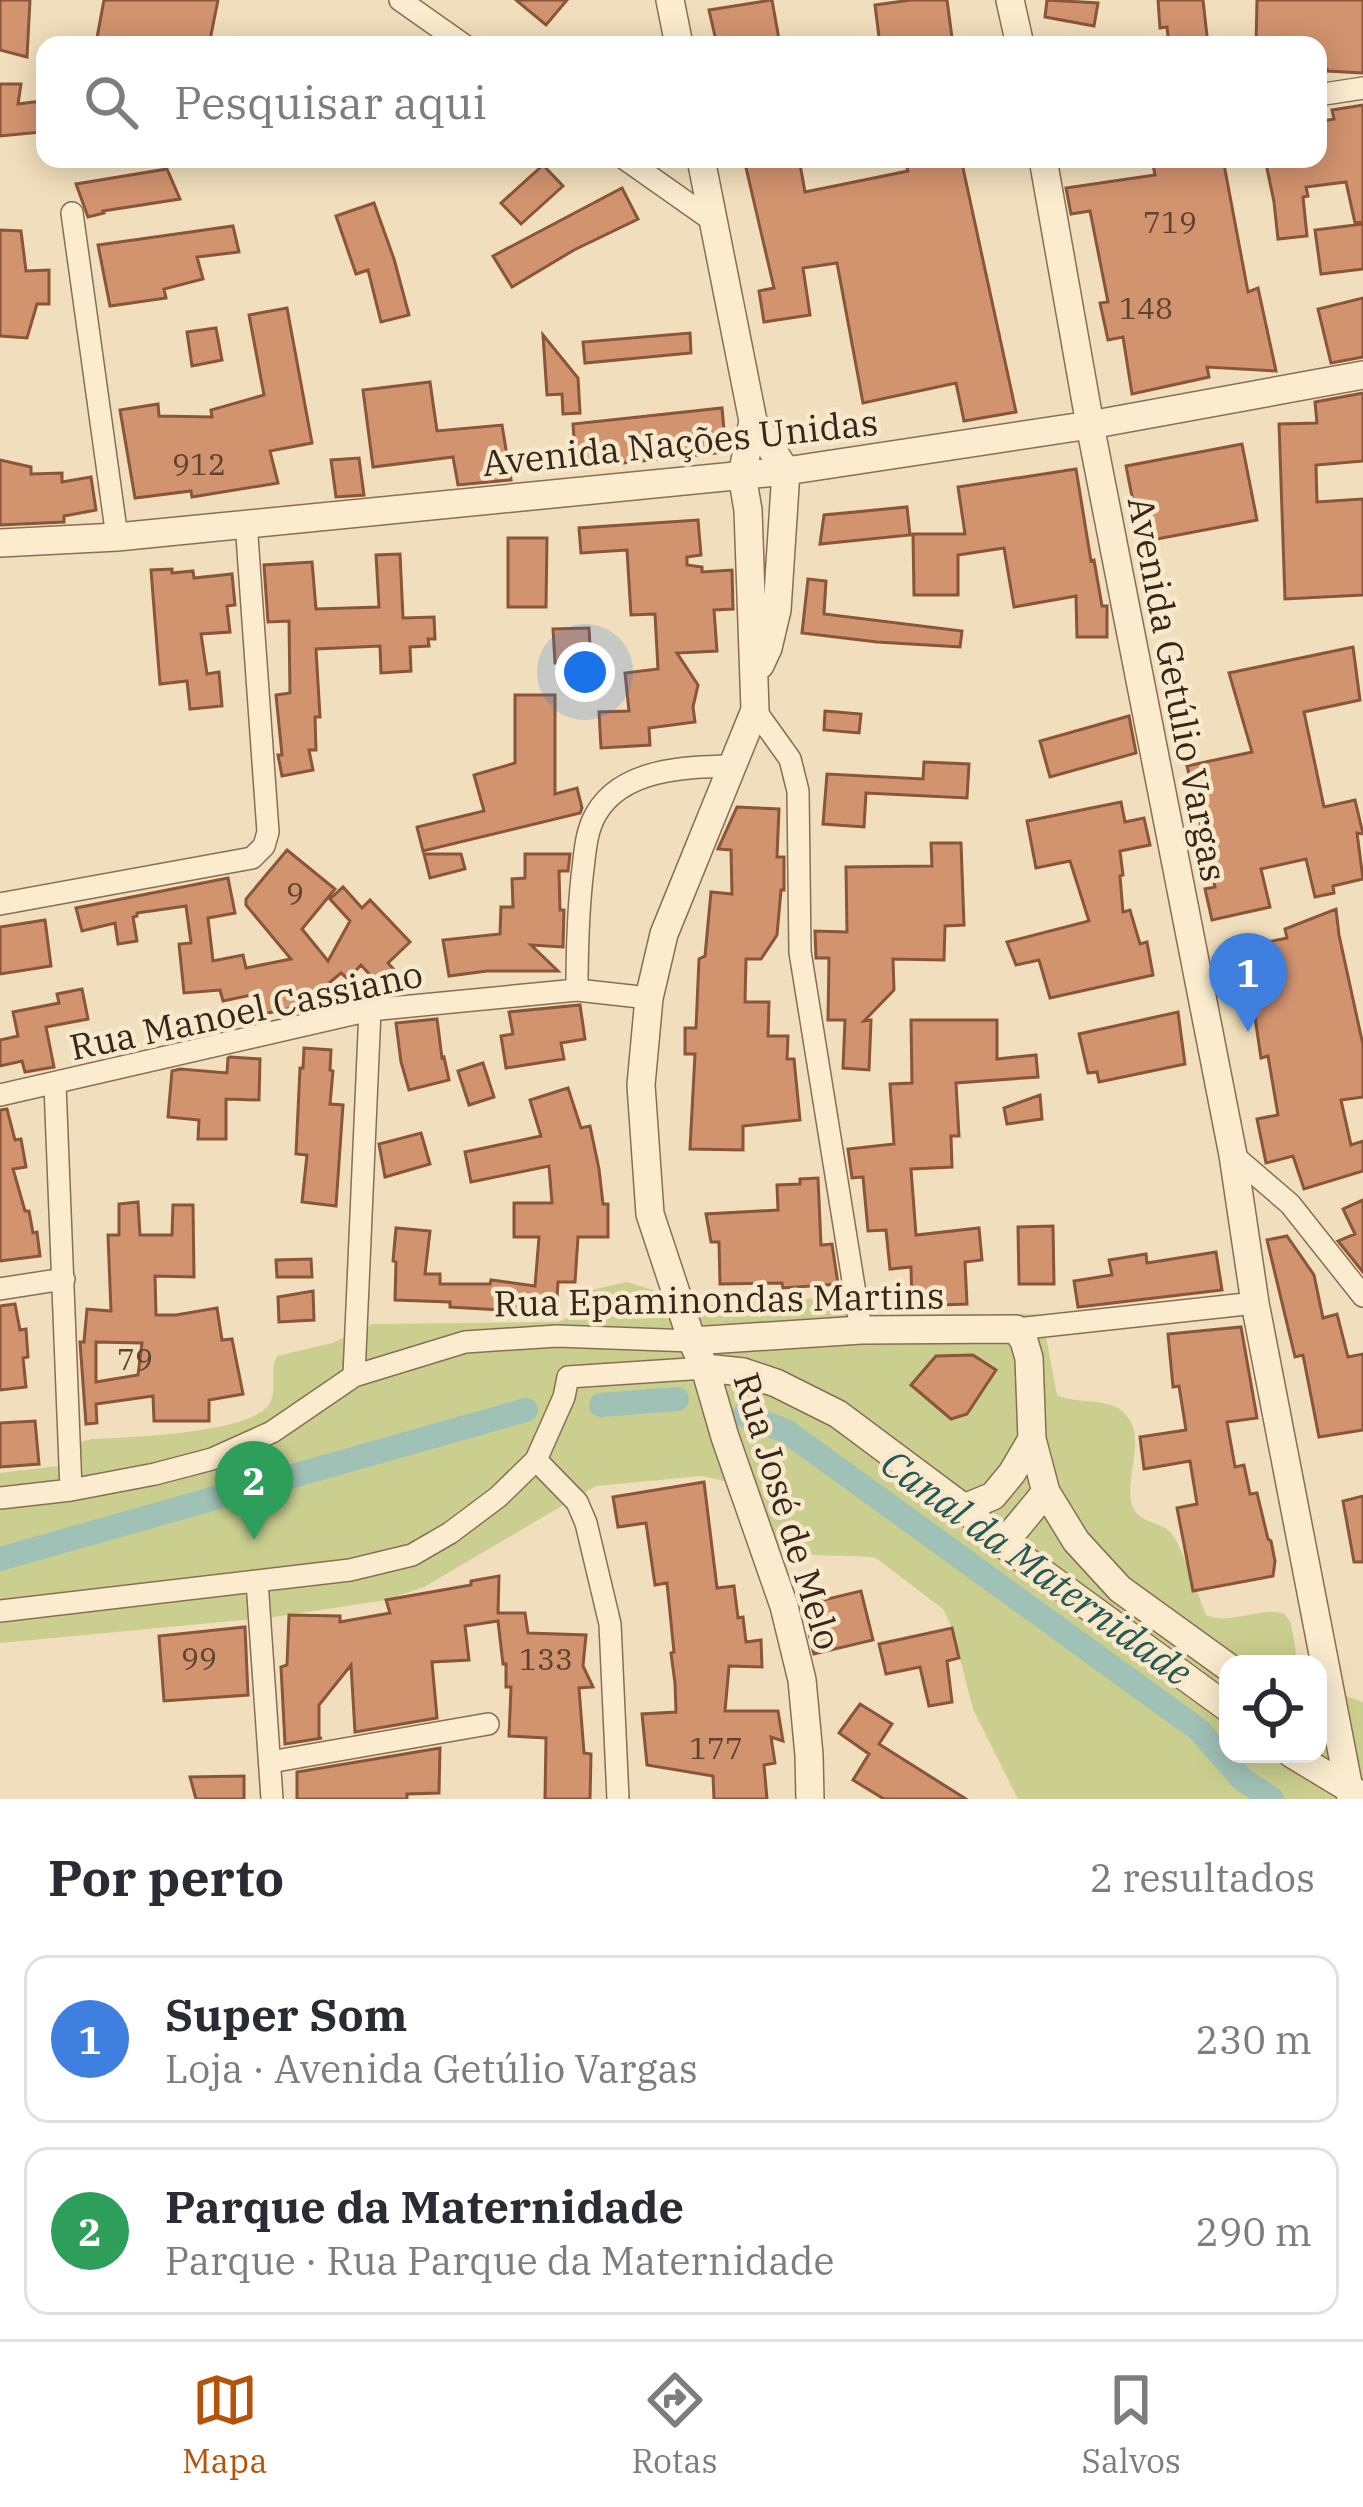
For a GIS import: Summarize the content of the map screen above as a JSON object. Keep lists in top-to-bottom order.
{
  "streets": {
    "street": [
      "Avenida Nações Unidas",
      "Avenida Getúlio Vargas",
      "Rua Manoel Cassiano",
      "Rua Epaminondas Martins",
      "Rua José de Melo"
    ]
  },
  "crossings": [
    ["Avenida Nações Unidas", "Avenida Getúlio Vargas"],
    ["Avenida Getúlio Vargas", "Rua Epaminondas Martins"],
    ["Rua Manoel Cassiano", "Rua José de Melo"],
    ["Rua Epaminondas Martins", "Rua José de Melo"]
  ],
  "water": ["Canal da Maternidade"],
  "house_numbers": [
    "719",
    "148",
    "912",
    "9",
    "79",
    "99",
    "133",
    "177"
  ],
  "page": {
    "search": "Pesquisar aqui",
    "pins": ["1", "2"],
    "heading": ["Por perto", "2 resultados"],
    "list": [
      {
        "mark": "1",
        "name": "Super Som",
        "note": "Loja · Avenida Getúlio Vargas",
        "value": "230 m"
      },
      {
        "mark": "2",
        "name": "Parque da Maternidade",
        "note": "Parque · Rua Parque da Maternidade",
        "value": "290 m"
      }
    ],
    "nav": ["Mapa", "Rotas", "Salvos"]
  }
}
